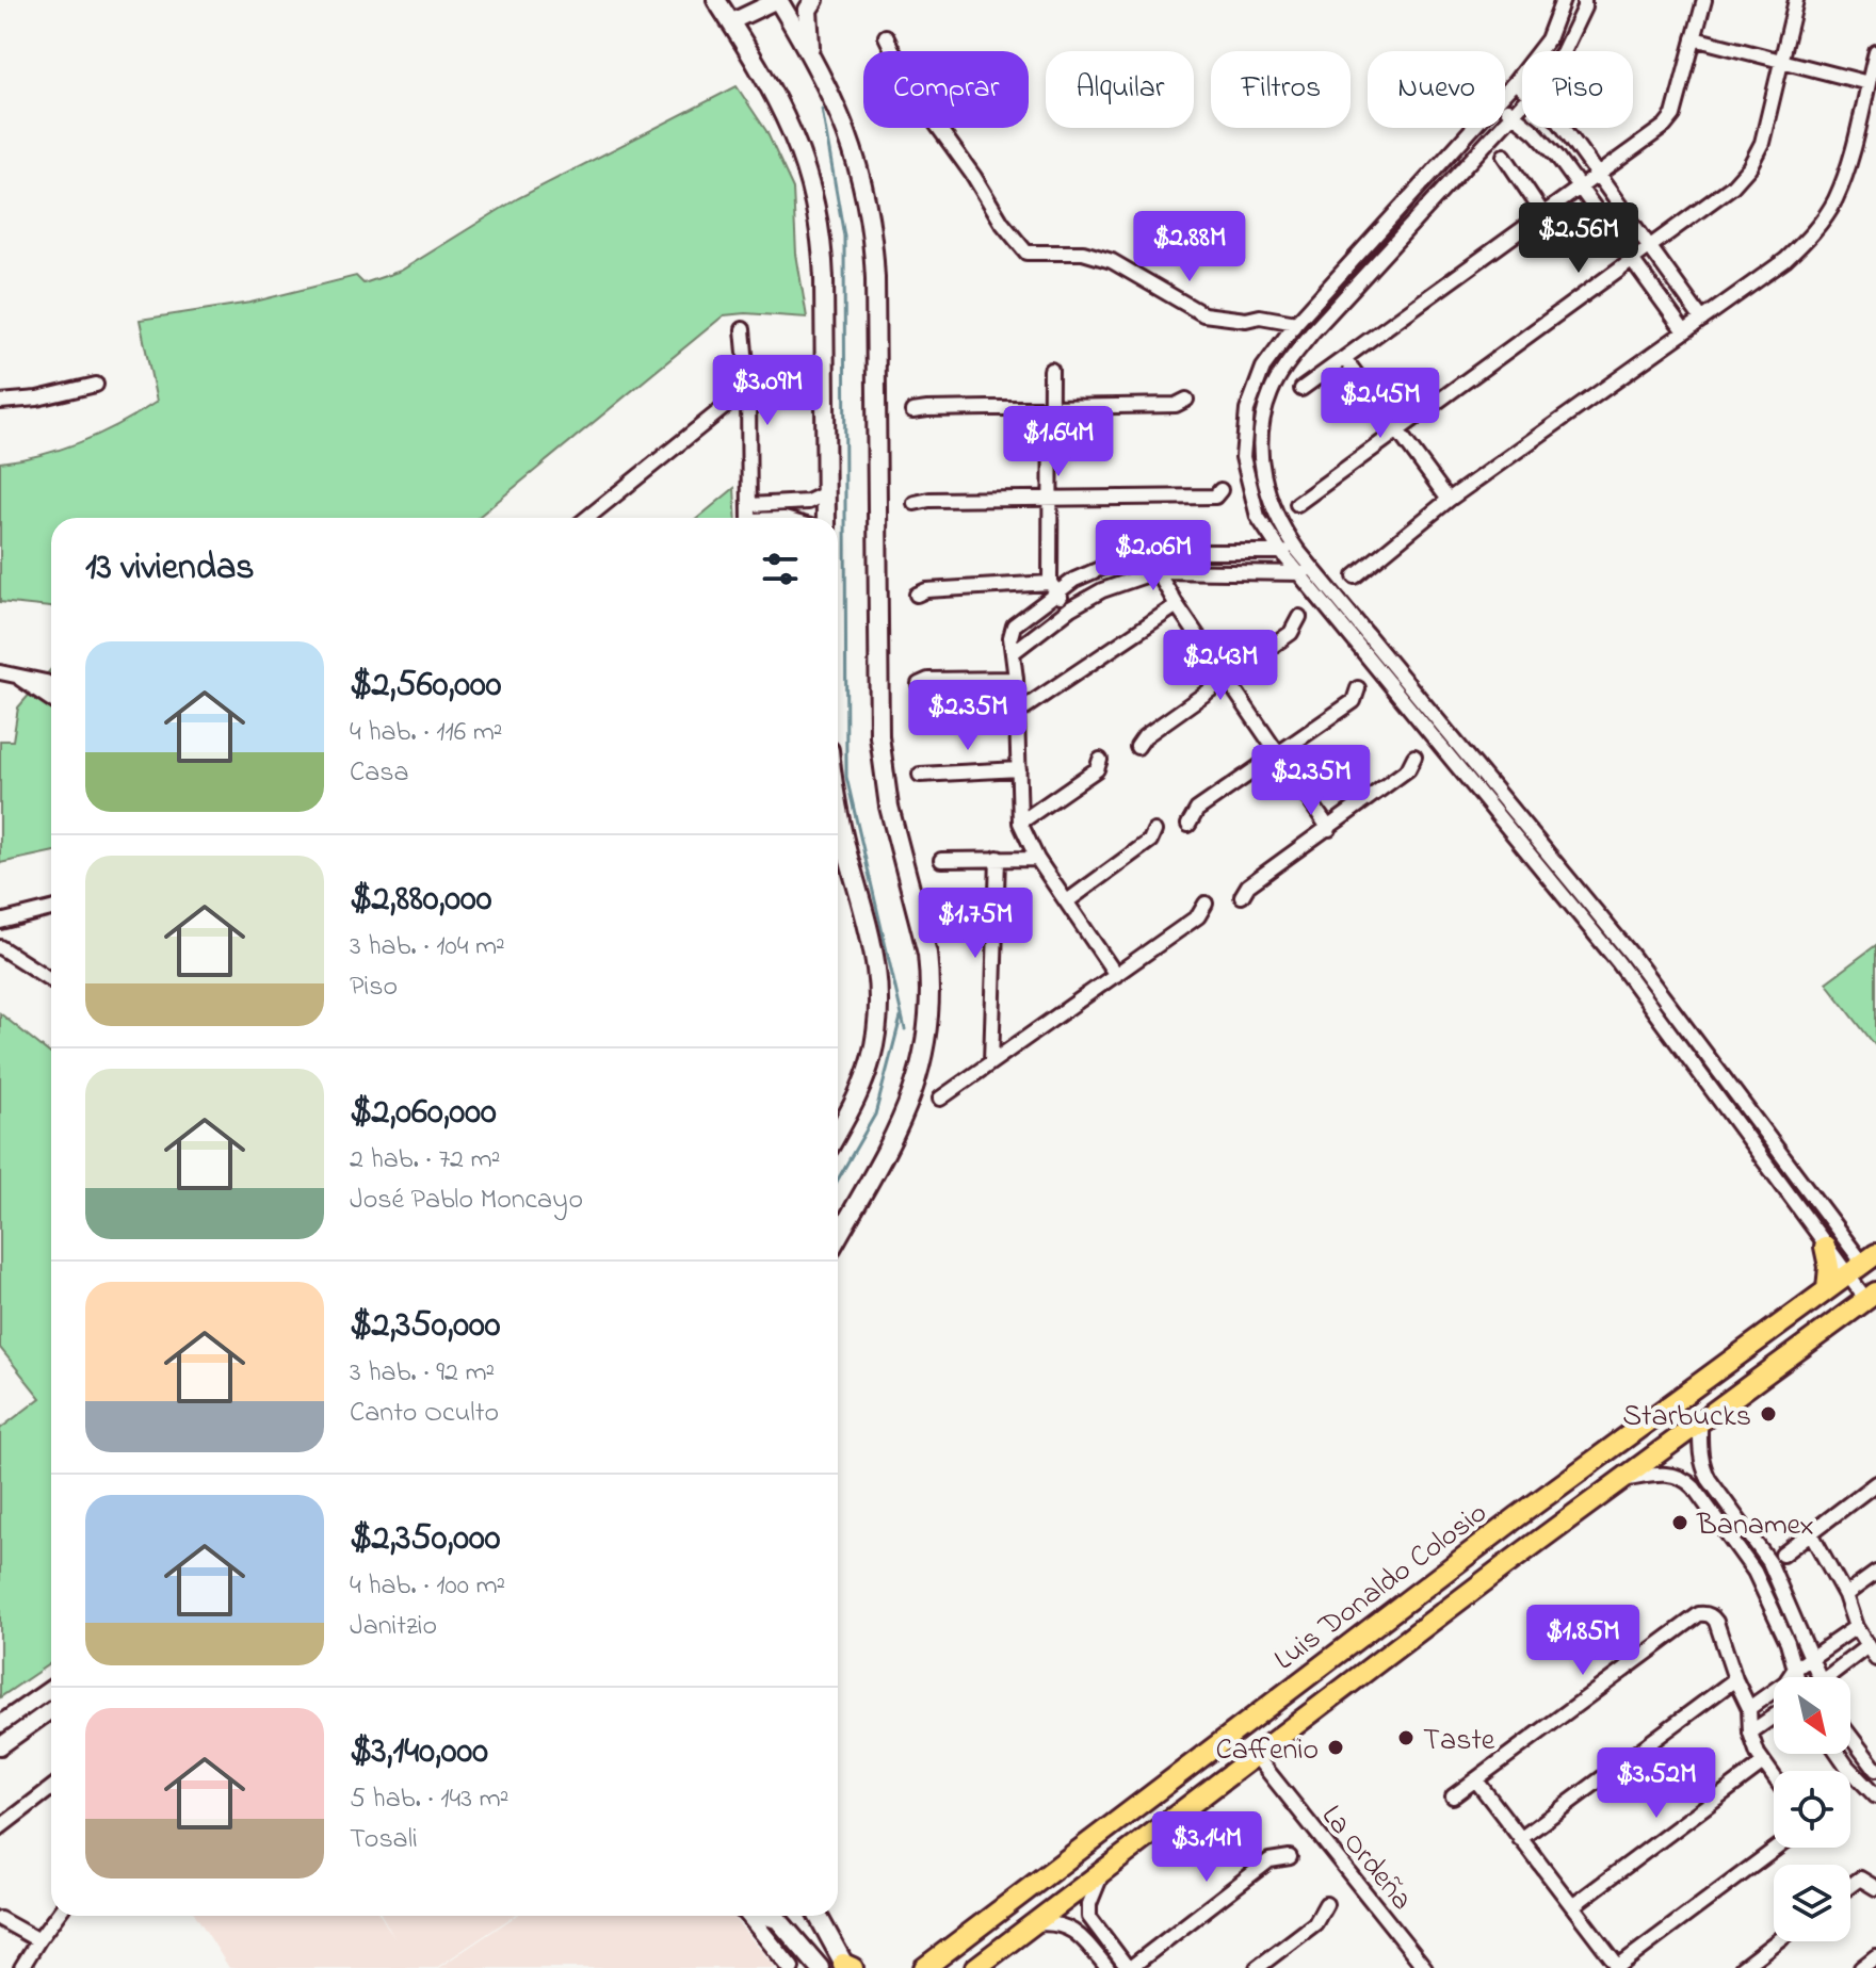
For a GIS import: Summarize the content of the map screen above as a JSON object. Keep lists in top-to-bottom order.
{
  "streets": {
    "main road": ["Luis Donaldo Colosio"],
    "street": ["La Ordeña"]
  },
  "crossings": [
    ["Luis Donaldo Colosio", "La Ordeña"]
  ],
  "places": [
    "Starbucks",
    "Banamex",
    "Taste",
    "Caffenio"
  ],
  "north": "bottom right",
  "page": {
    "chip": [
      "Comprar",
      "Alquilar",
      "Filtros",
      "Nuevo",
      "Piso"
    ],
    "price": [
      "$2.56M",
      "$2.88M",
      "$3.09M",
      "$2.45M",
      "$1.64M",
      "$2.06M",
      "$2.43M",
      "$2.35M",
      "$2.35M",
      "$1.75M",
      "$1.85M",
      "$3.52M",
      "$3.14M"
    ],
    "heading": "13 viviendas",
    "list": [
      {
        "name": "$2,560,000",
        "note": "4 hab. · 116 m² · Casa"
      },
      {
        "name": "$2,880,000",
        "note": "3 hab. · 104 m² · Piso"
      },
      {
        "name": "$2,060,000",
        "note": "2 hab. · 72 m² · José Pablo Moncayo"
      },
      {
        "name": "$2,350,000",
        "note": "3 hab. · 92 m² · Canto Oculto"
      },
      {
        "name": "$2,350,000",
        "note": "4 hab. · 100 m² · Janitzio"
      },
      {
        "name": "$3,140,000",
        "note": "5 hab. · 143 m² · Tosali"
      }
    ]
  }
}
